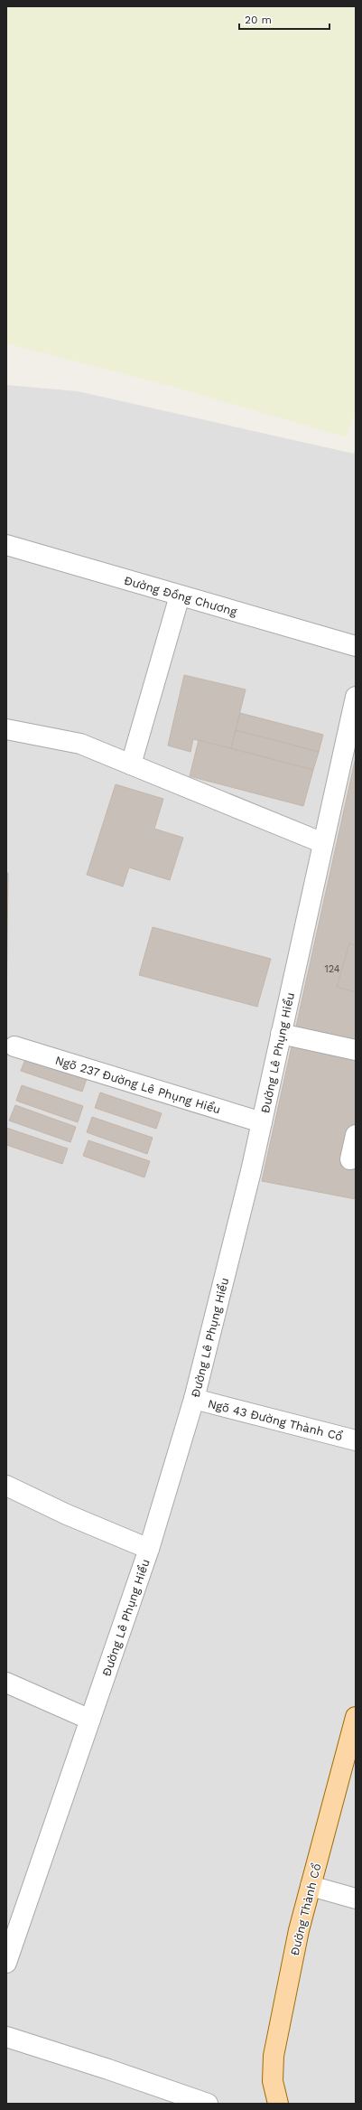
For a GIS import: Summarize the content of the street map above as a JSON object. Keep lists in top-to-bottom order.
{
  "streets": {
    "main road": ["Đường Thành Cổ"],
    "street": [
      "Đường Đồng Chương",
      "Đường Lê Phụng Hiểu",
      "Ngõ 237 Đường Lê Phụng Hiểu",
      "Ngõ 43 Đường Thành Cổ"
    ]
  },
  "crossings": [
    ["Đường Lê Phụng Hiểu", "Ngõ 237 Đường Lê Phụng Hiểu"],
    ["Đường Lê Phụng Hiểu", "Ngõ 43 Đường Thành Cổ"]
  ],
  "house_numbers": ["124"],
  "scale_bar": "20 m"
}
